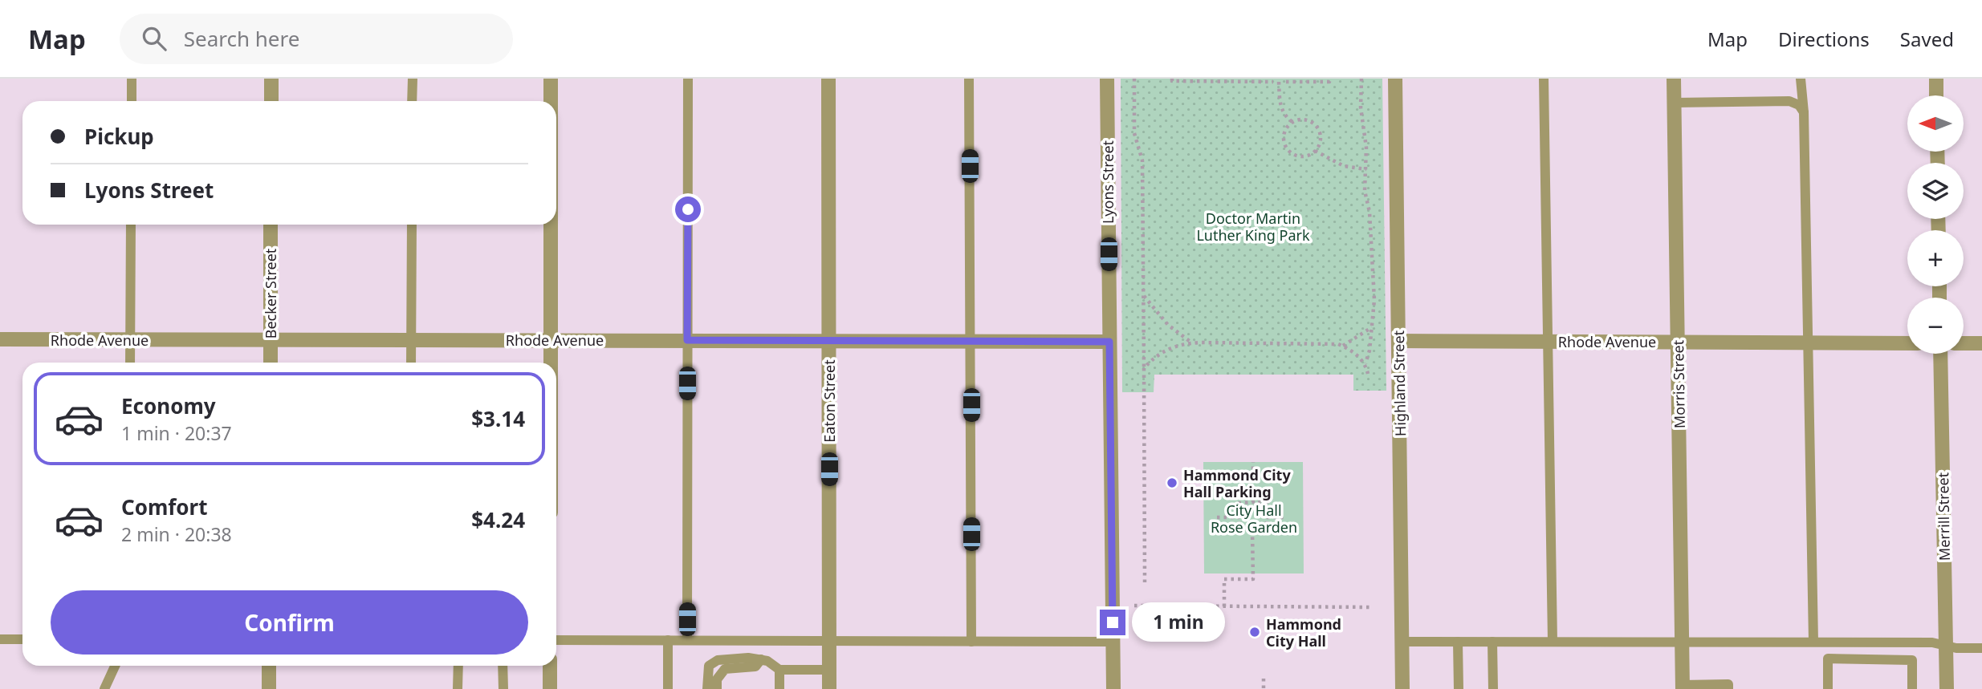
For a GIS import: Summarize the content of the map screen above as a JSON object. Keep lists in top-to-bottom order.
{
  "streets": {
    "street": [
      "Lyons Street",
      "Becker Street",
      "Rhode Avenue",
      "Highland Street",
      "Morris Street",
      "Eaton Street",
      "Merrill Street"
    ]
  },
  "crossings": [
    ["Lyons Street", "Rhode Avenue"],
    ["Becker Street", "Rhode Avenue"],
    ["Rhode Avenue", "Highland Street"],
    ["Rhode Avenue", "Morris Street"],
    ["Rhode Avenue", "Eaton Street"]
  ],
  "parks": ["Doctor Martin Luther King Park", "City Hall Rose Garden"],
  "places": ["Hammond City Hall Parking", "Hammond City Hall"],
  "north": "left",
  "page": {
    "header": "Map",
    "search": "Search here",
    "nav": ["Map", "Directions", "Saved"],
    "map_buttons": ["+", "−"],
    "banner": ["Pickup", "Lyons Street"],
    "list": [
      {
        "name": "Economy",
        "note": "1 min · 20:37",
        "value": "$3.14"
      },
      {
        "name": "Comfort",
        "note": "2 min · 20:38",
        "value": "$4.24"
      }
    ],
    "buttons": "Confirm",
    "bubble": "1 min"
  }
}
